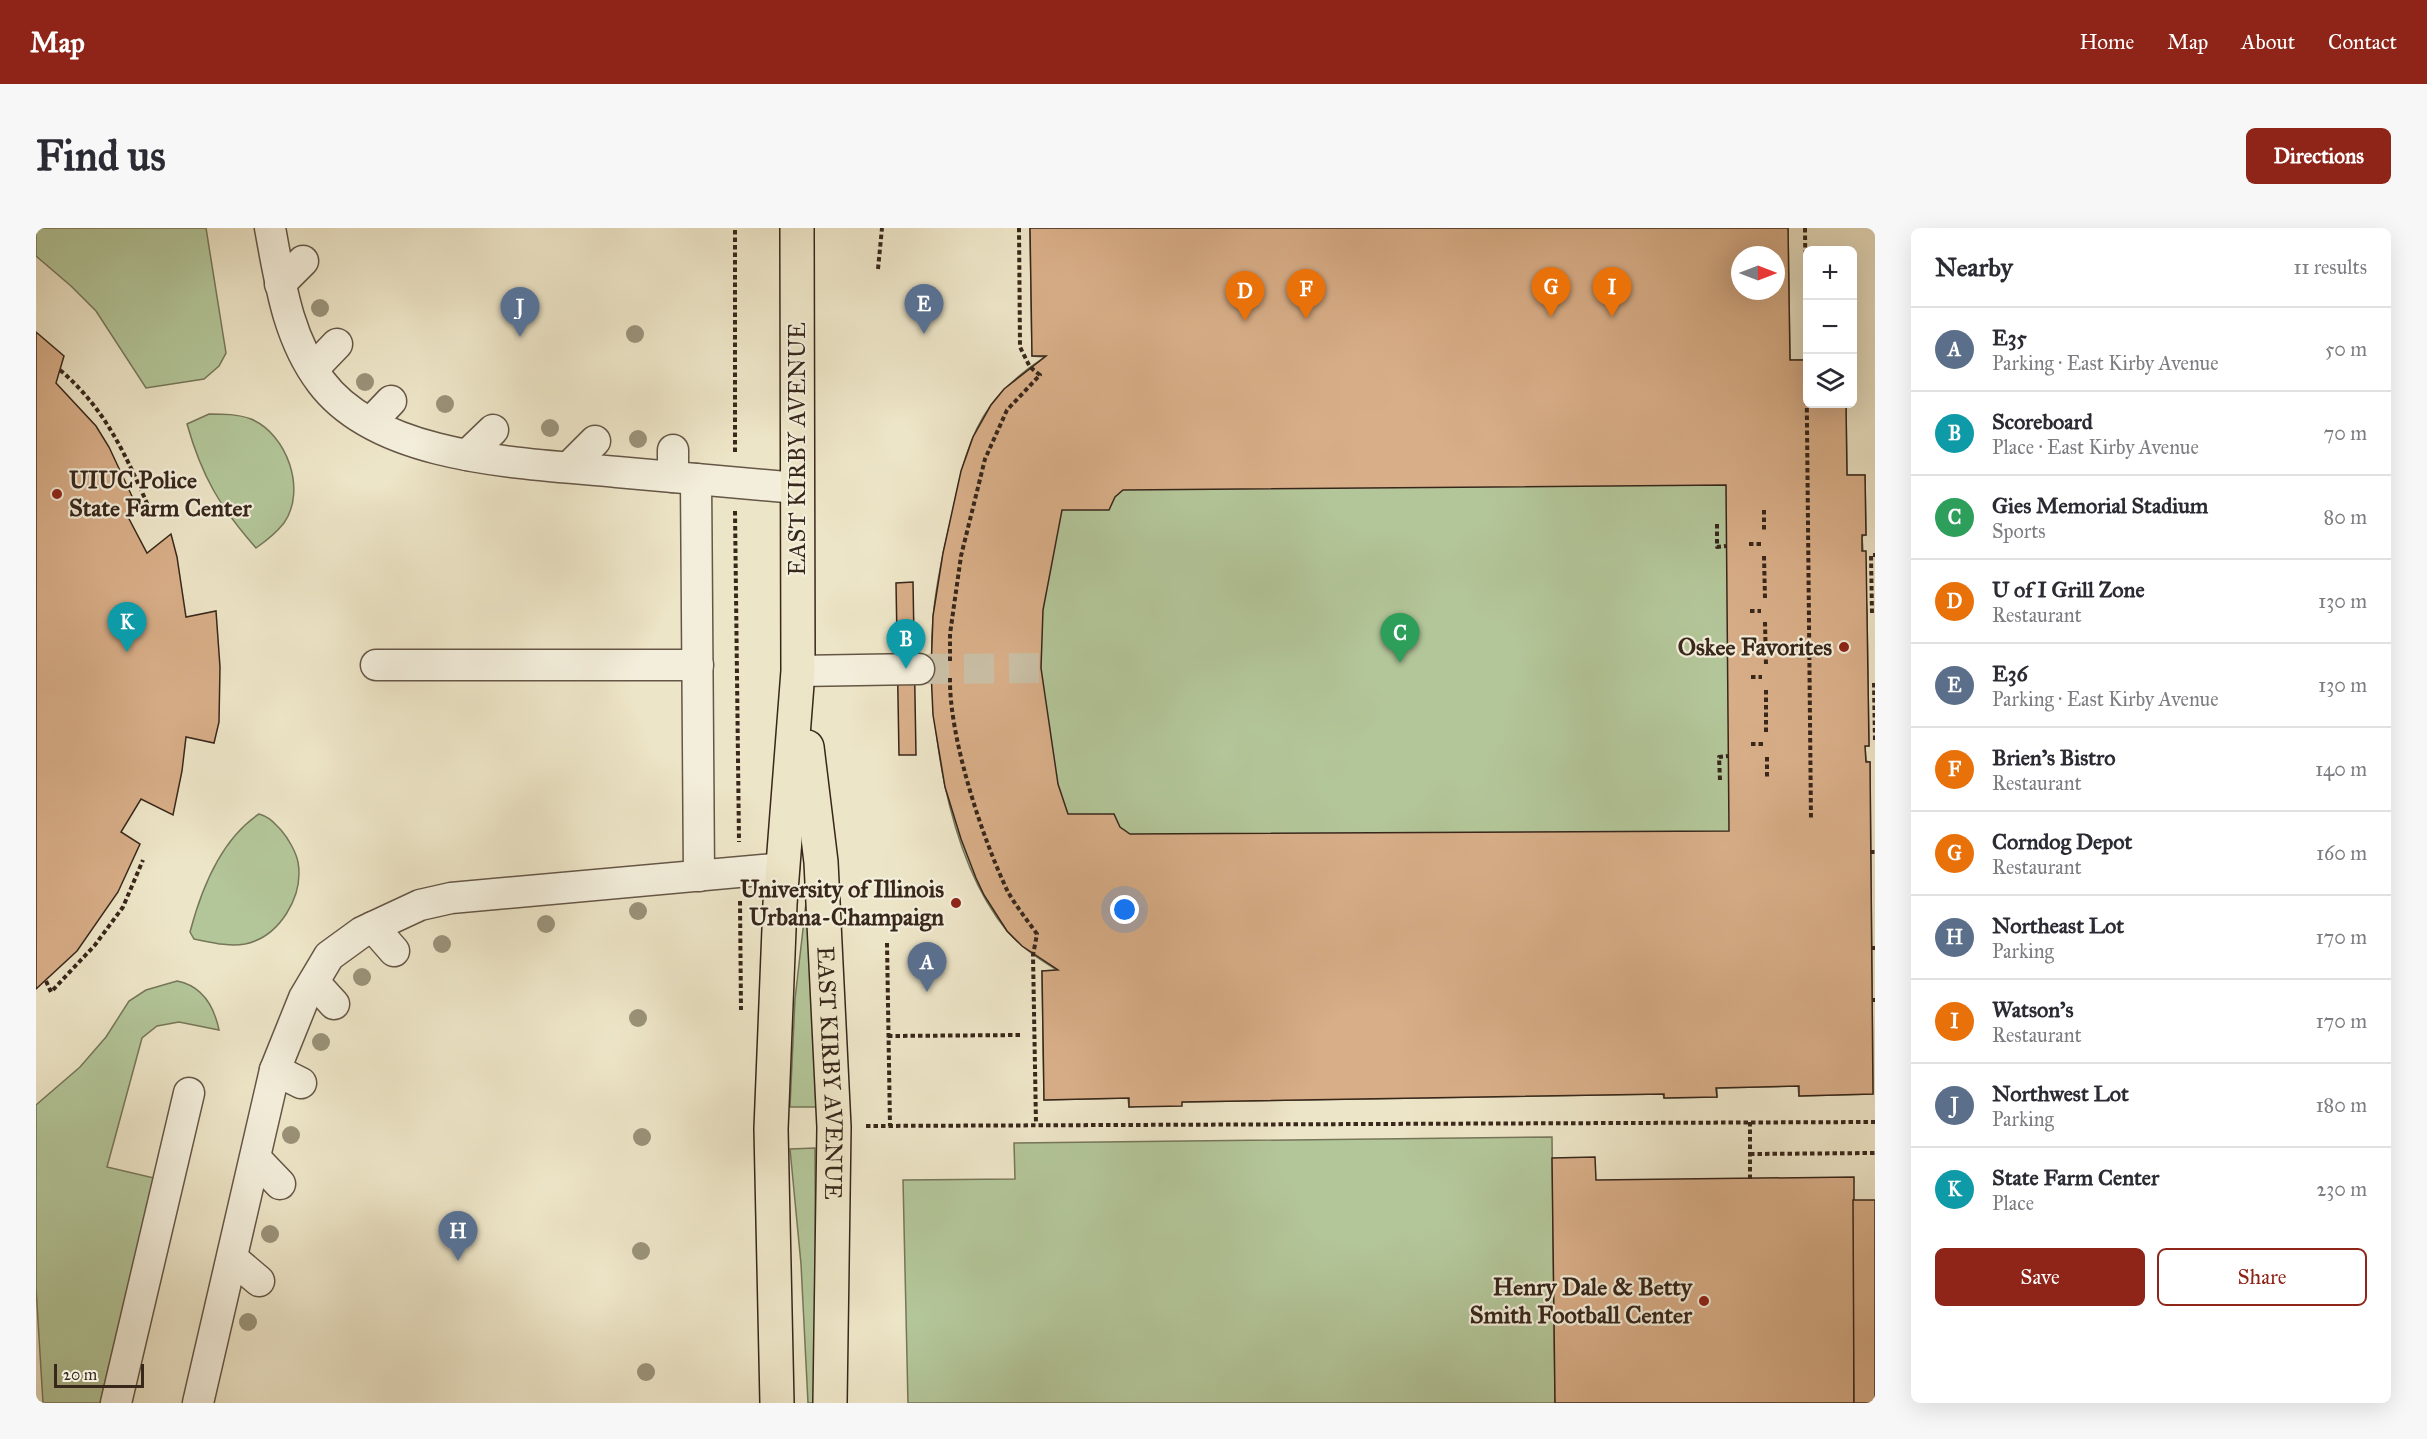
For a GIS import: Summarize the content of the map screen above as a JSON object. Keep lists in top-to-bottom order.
{
  "streets": {
    "main road": ["EAST KIRBY AVENUE"]
  },
  "places": [
    "UIUC Police State Farm Center",
    "Oskee Favorites",
    "University of Illinois Urbana-Champaign",
    "Henry Dale & Betty Smith Football Center"
  ],
  "scale_bar": "20 m",
  "north": "right",
  "page": {
    "header": "Map",
    "nav": [
      "Home",
      "Map",
      "About",
      "Contact"
    ],
    "buttons": [
      "Directions",
      ["Save", "Share"]
    ],
    "title": "Find us",
    "heading": ["Nearby", "11 results"],
    "map_buttons": ["+", "−"],
    "pins": [
      "G",
      "I",
      "F",
      "D",
      "E",
      "J",
      "K",
      "C",
      "B",
      "A",
      "H"
    ],
    "list": [
      {
        "mark": "A",
        "name": "E35",
        "note": "Parking · East Kirby Avenue",
        "value": "50 m"
      },
      {
        "mark": "B",
        "name": "Scoreboard",
        "note": "Place · East Kirby Avenue",
        "value": "70 m"
      },
      {
        "mark": "C",
        "name": "Gies Memorial Stadium",
        "note": "Sports",
        "value": "80 m"
      },
      {
        "mark": "D",
        "name": "U of I Grill Zone",
        "note": "Restaurant",
        "value": "130 m"
      },
      {
        "mark": "E",
        "name": "E36",
        "note": "Parking · East Kirby Avenue",
        "value": "130 m"
      },
      {
        "mark": "F",
        "name": "Brien’s Bistro",
        "note": "Restaurant",
        "value": "140 m"
      },
      {
        "mark": "G",
        "name": "Corndog Depot",
        "note": "Restaurant",
        "value": "160 m"
      },
      {
        "mark": "H",
        "name": "Northeast Lot",
        "note": "Parking",
        "value": "170 m"
      },
      {
        "mark": "I",
        "name": "Watson’s",
        "note": "Restaurant",
        "value": "170 m"
      },
      {
        "mark": "J",
        "name": "Northwest Lot",
        "note": "Parking",
        "value": "180 m"
      },
      {
        "mark": "K",
        "name": "State Farm Center",
        "note": "Place",
        "value": "230 m"
      }
    ],
    "scale": "20 m"
  }
}
